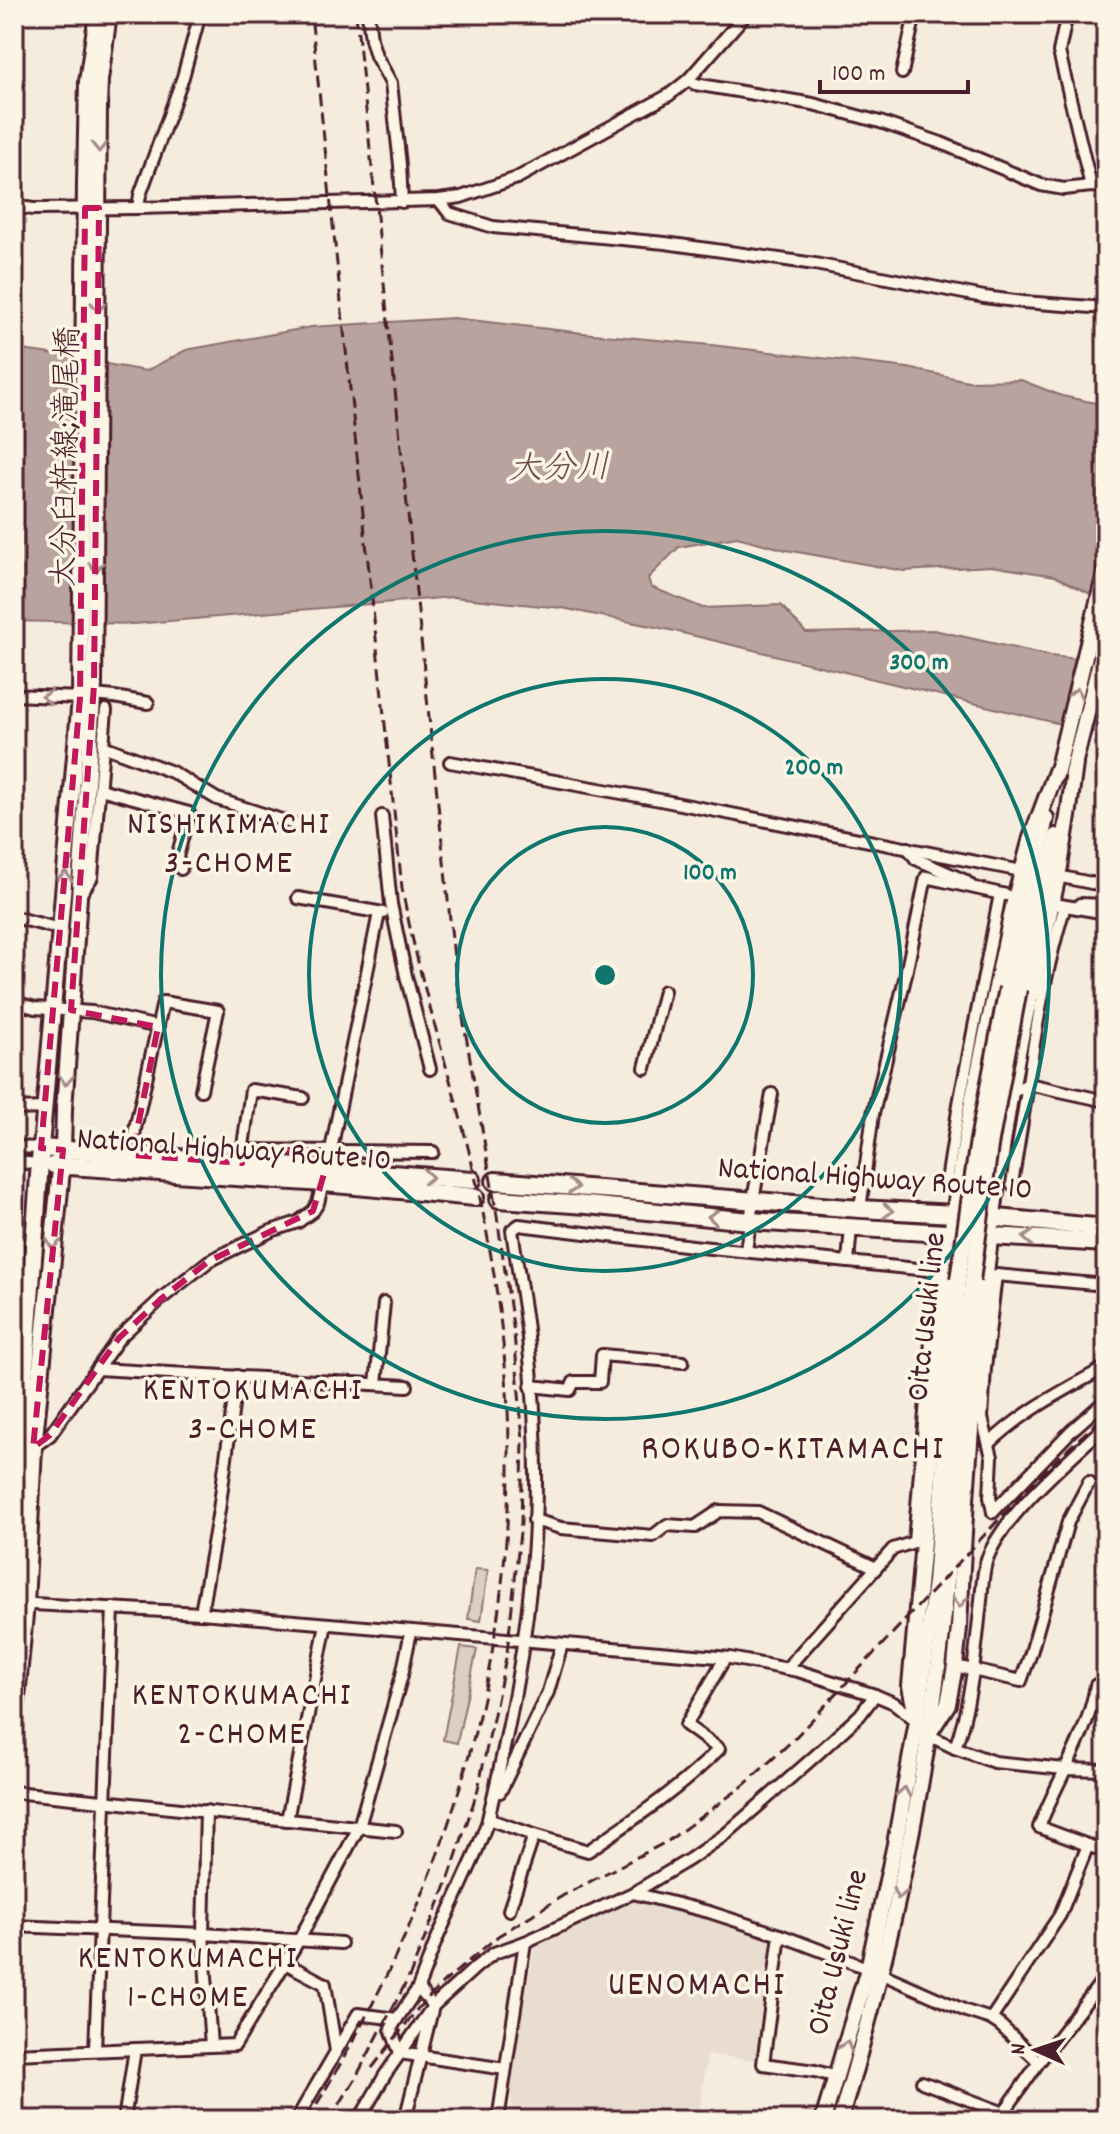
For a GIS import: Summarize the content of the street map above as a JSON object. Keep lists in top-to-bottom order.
{
  "streets": {
    "highway": ["National Highway Route 10"],
    "main road": ["大分臼杵線;滝尾橋", "Oita Usuki line"]
  },
  "districts": [
    "NISHIKIMACHI 3-CHOME",
    "KENTOKUMACHI 3-CHOME",
    "ROKUBO-KITAMACHI",
    "KENTOKUMACHI 2-CHOME",
    "KENTOKUMACHI 1-CHOME",
    "UENOMACHI"
  ],
  "water": ["大分川"],
  "scale_bar": "100 m",
  "north": "left",
  "rings": ["300 m", "200 m", "100 m"]
}
